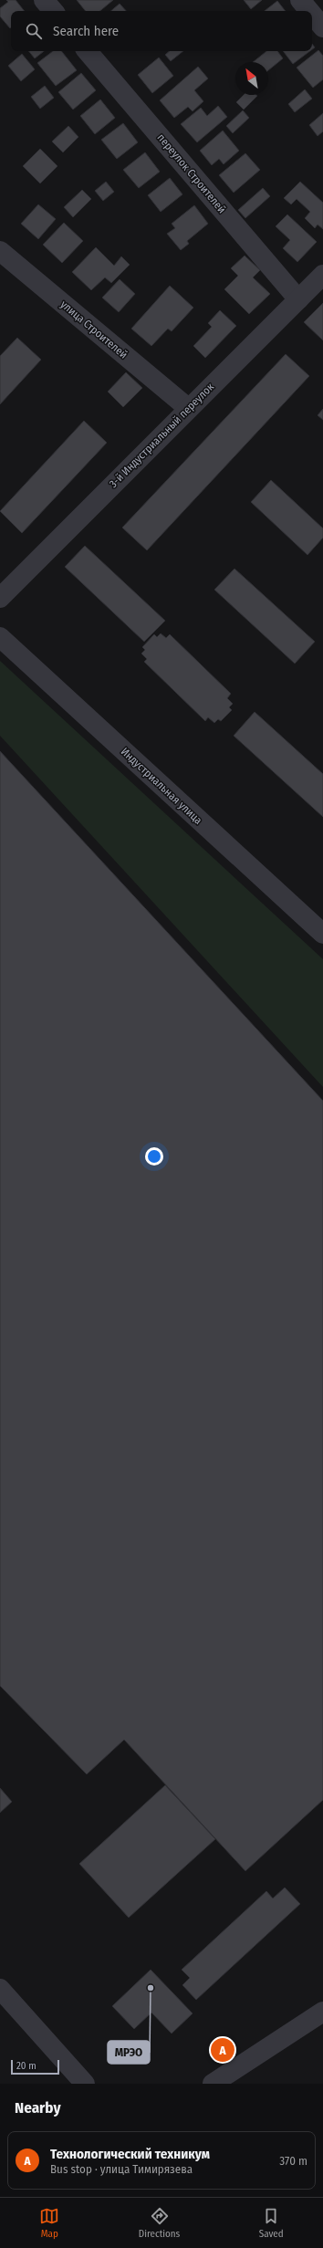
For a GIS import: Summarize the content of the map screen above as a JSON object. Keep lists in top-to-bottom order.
{
  "streets": {
    "street": [
      "переулок Строителей",
      "улица Строителей",
      "3-й Индустриальный переулок",
      "Индустриальная улица"
    ]
  },
  "crossings": [
    ["переулок Строителей", "3-й Индустриальный переулок"],
    ["улица Строителей", "3-й Индустриальный переулок"]
  ],
  "places": ["МРЭО"],
  "scale_bar": "20 m",
  "north": "top left",
  "page": {
    "search": "Search here",
    "pins": "A",
    "scale": "20 m",
    "heading": "Nearby",
    "list": [
      {
        "mark": "A",
        "name": "Технологический техникум",
        "note": "Bus stop · улица Тимирязева",
        "value": "370 m"
      }
    ],
    "nav": ["Map", "Directions", "Saved"]
  }
}
